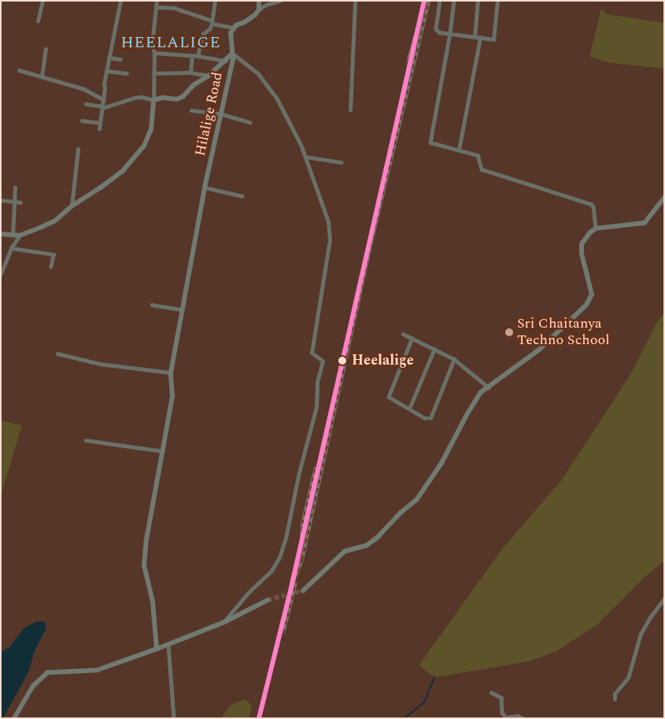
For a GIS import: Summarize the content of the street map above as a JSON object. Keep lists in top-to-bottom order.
{
  "streets": {
    "street": ["Hilalige Road"]
  },
  "districts": ["HEELALIGE"],
  "places": ["Sri Chaitanya Techno School", "Heelalige"]
}
